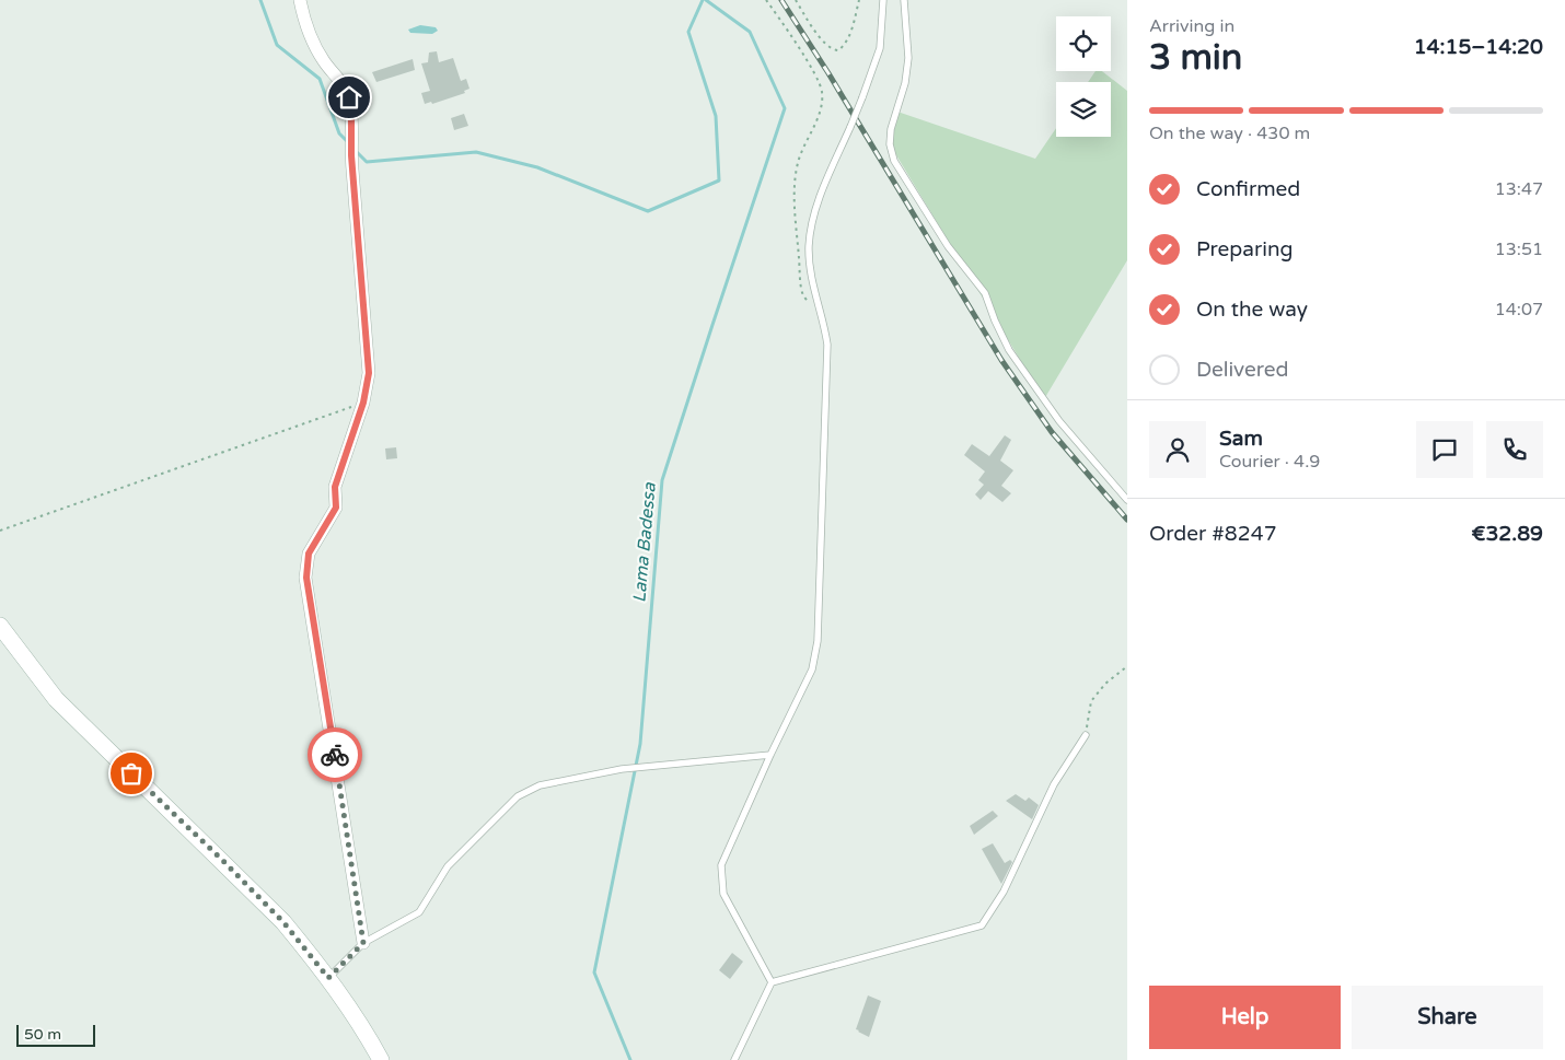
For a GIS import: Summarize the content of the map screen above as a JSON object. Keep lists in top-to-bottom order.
{
  "water": ["Lama Badessa"],
  "scale_bar": "50 m",
  "page": {
    "heading": ["3 min", "Arriving in", "14:15–14:20"],
    "panel": [
      "Sam",
      "Courier · 4.9",
      "Order #8247",
      "€32.89"
    ],
    "bar": "On the way · 430 m",
    "list": [
      ["Confirmed", "13:47"],
      ["Preparing", "13:51"],
      ["On the way", "14:07"],
      "Delivered"
    ],
    "buttons": ["Help", "Share"],
    "scale": "50 m"
  }
}
